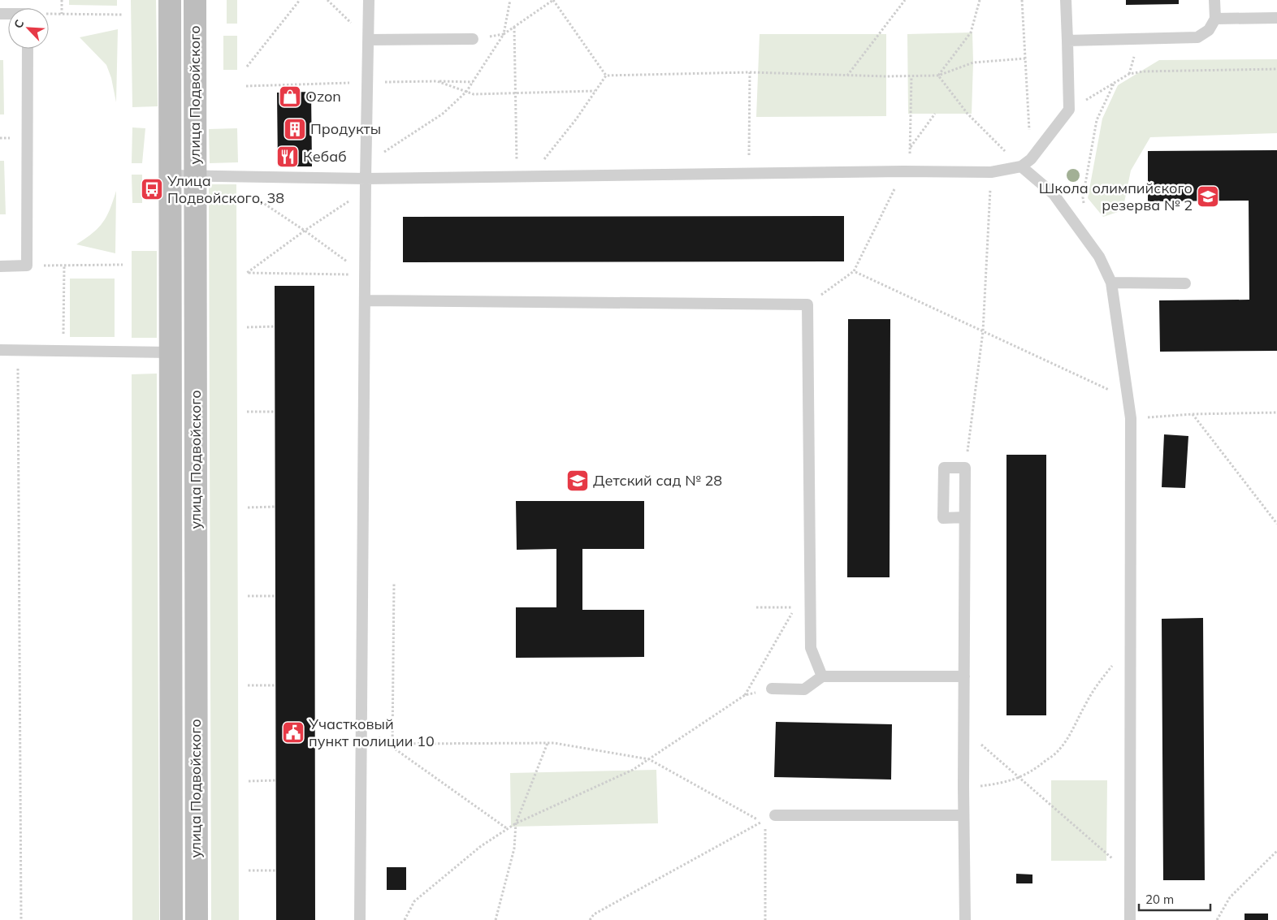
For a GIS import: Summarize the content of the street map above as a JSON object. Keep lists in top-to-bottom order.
{
  "streets": {
    "street": ["улица Подвойского"]
  },
  "places": {
    "shop": ["Ozon"],
    "building": ["Продукты"],
    "restaurant": ["Кебаб"],
    "bus stop": ["Улица Подвойского, 38"],
    "school or university": ["Школа олимпийского резерва № 2", "Детский сад № 28"],
    "public building": ["Участковый пункт полиции 10"]
  },
  "scale_bar": "20 m",
  "north": "top left"
}
